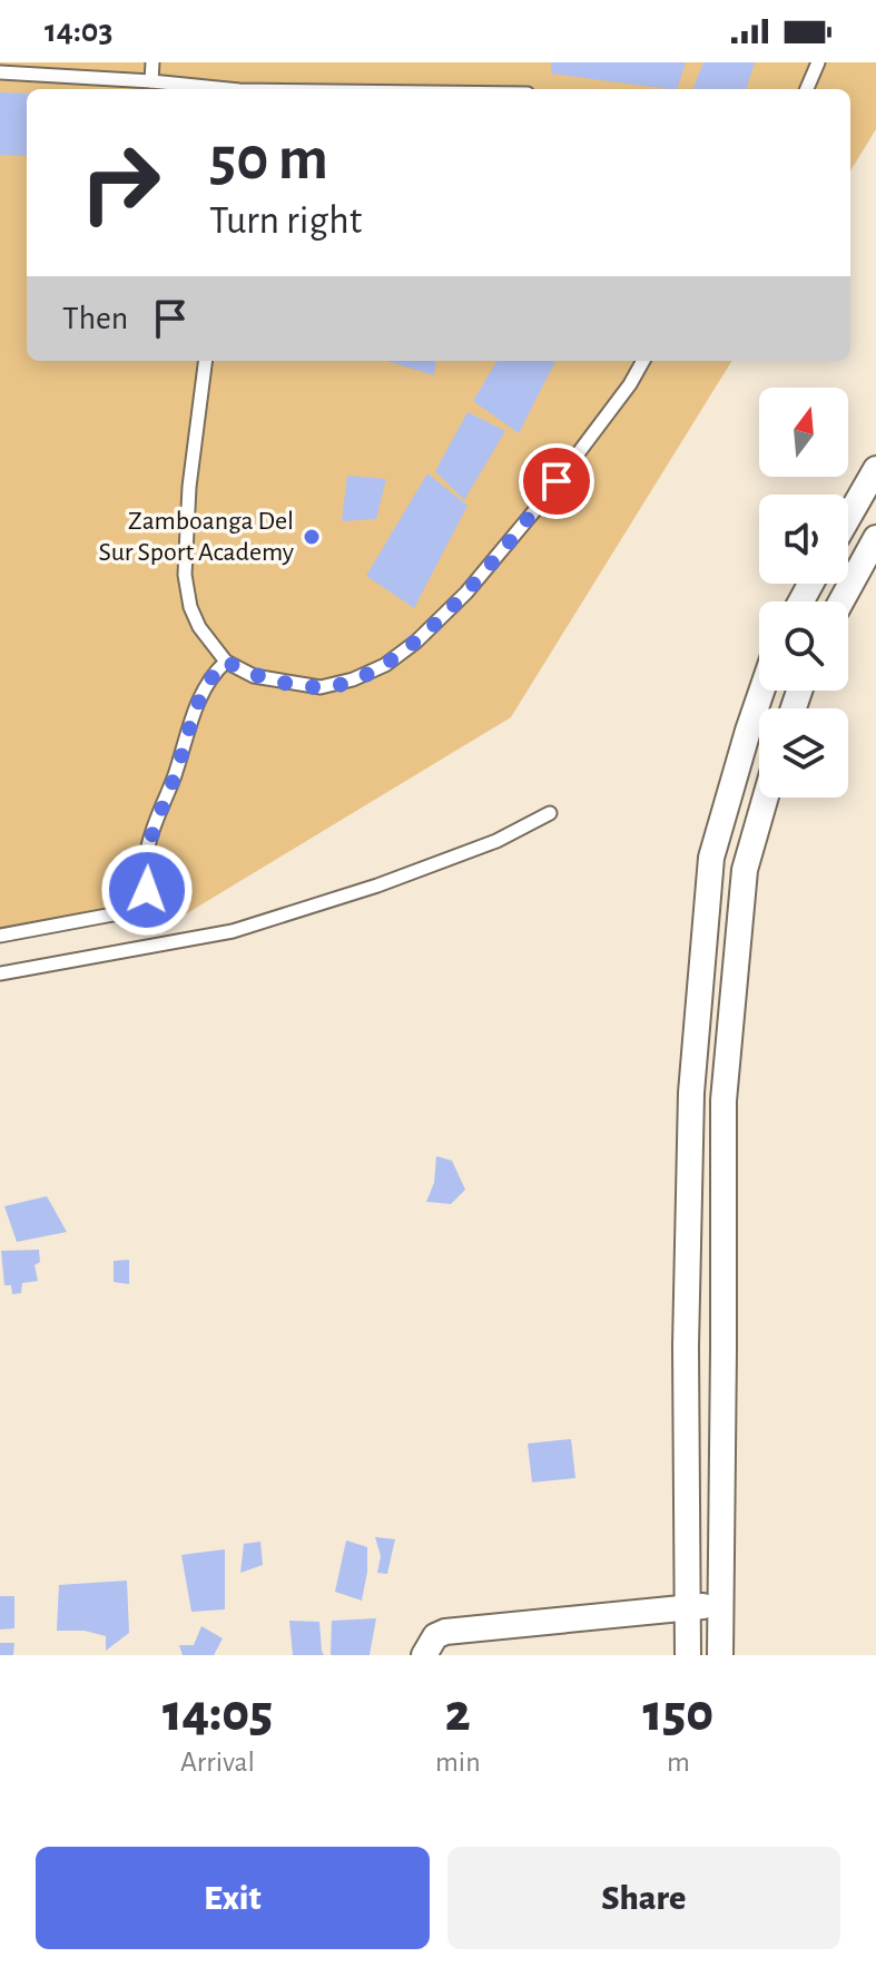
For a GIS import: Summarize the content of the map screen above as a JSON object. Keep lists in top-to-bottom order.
{
  "places": ["Zamboanga Del Sur Sport Academy"],
  "north": "top",
  "page": {
    "status": "14:03",
    "turn": ["50 m", "Turn right"],
    "then": "Then",
    "eta": [
      "14:05",
      "Arrival",
      "2",
      "min",
      "150",
      "m"
    ],
    "buttons": ["Exit", "Share"]
  }
}
